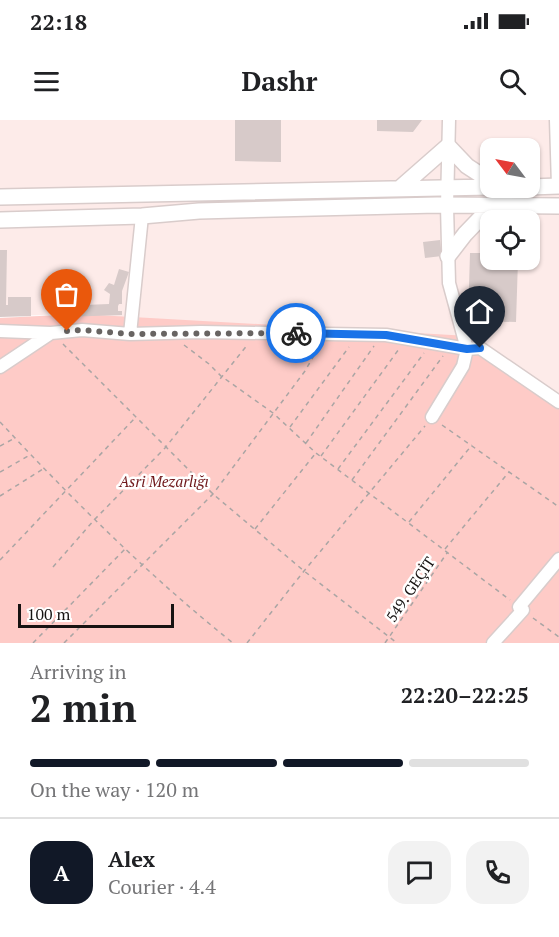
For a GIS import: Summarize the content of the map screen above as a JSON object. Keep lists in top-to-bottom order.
{
  "streets": {
    "path": ["549. GEÇİT"]
  },
  "parks": ["Asri Mezarlığı"],
  "scale_bar": "100 m",
  "north": "top left",
  "page": {
    "status": "22:18",
    "header": "Dashr",
    "scale": "100 m",
    "heading": ["2 min", "Arriving in", "22:20–22:25"],
    "panel": ["Alex", "Courier · 4.4"],
    "bar": "On the way · 120 m",
    "round": "A"
  }
}
